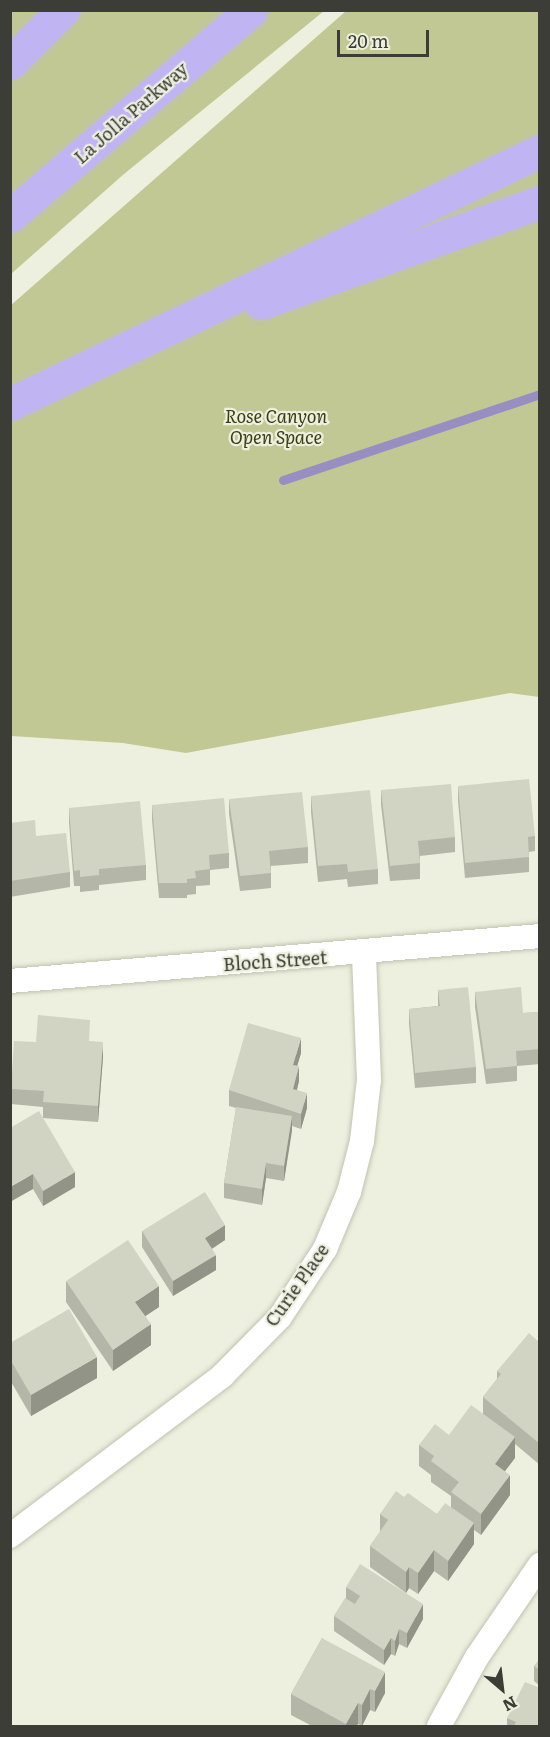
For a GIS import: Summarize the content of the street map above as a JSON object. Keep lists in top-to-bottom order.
{
  "streets": {
    "highway": ["La Jolla Parkway"],
    "street": ["Bloch Street", "Curie Place"]
  },
  "crossings": [
    ["Bloch Street", "Curie Place"]
  ],
  "parks": ["Rose Canyon Open Space"],
  "scale_bar": "20 m",
  "north": "bottom right"
}
